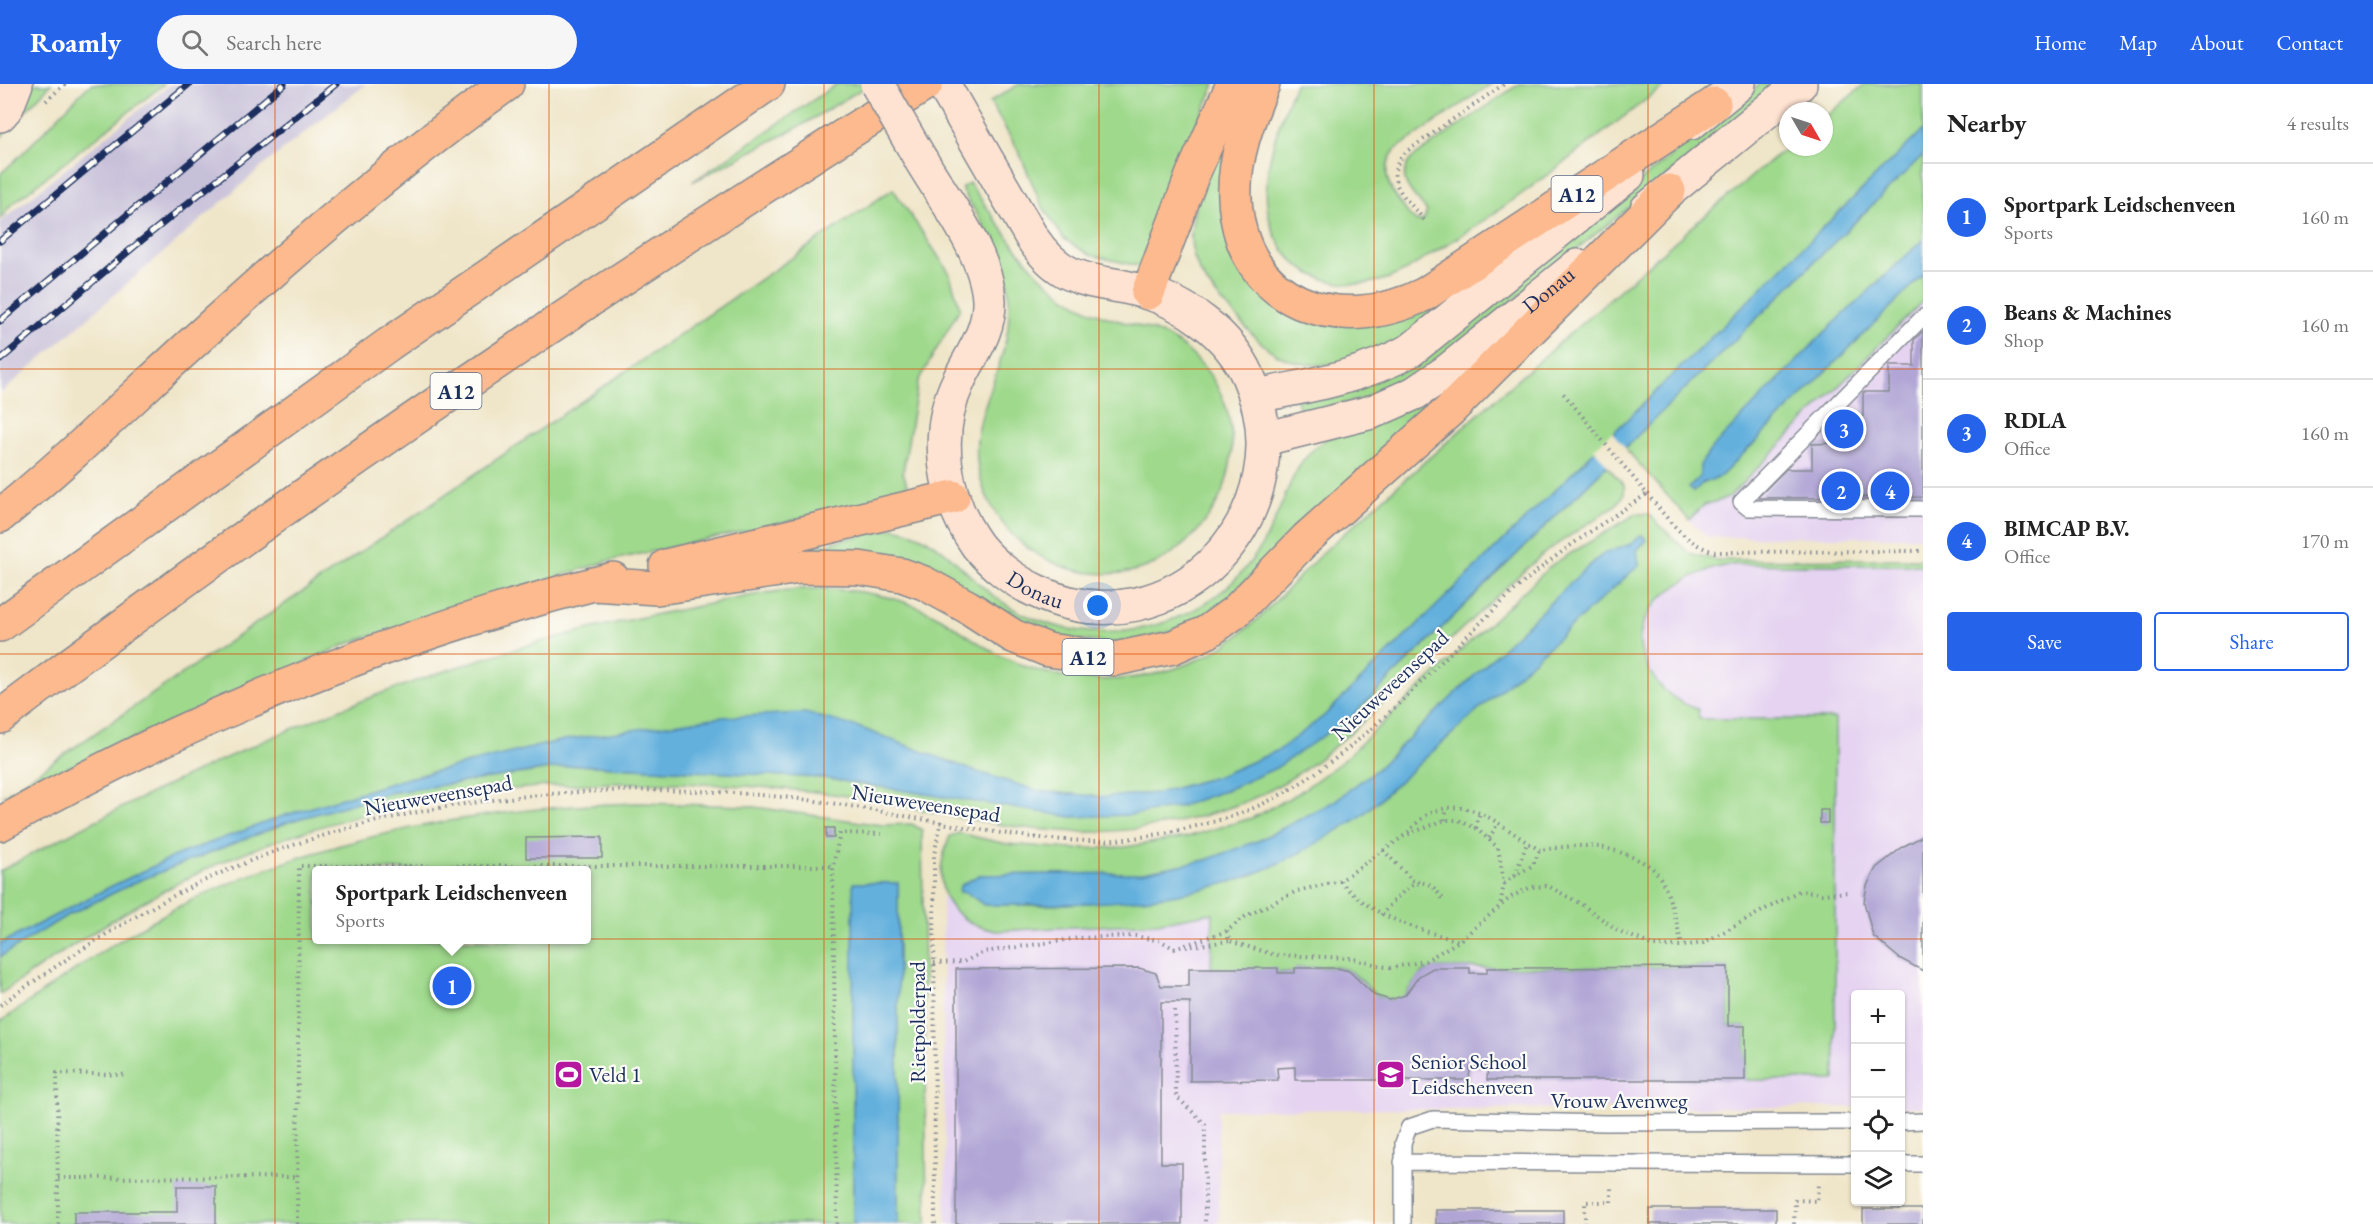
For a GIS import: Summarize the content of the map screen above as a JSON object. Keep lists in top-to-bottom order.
{
  "streets": {
    "highway": ["A12"],
    "main road": ["Donau"],
    "lane": ["Vrouw Avenweg"],
    "path": ["Nieuweveensepad", "Rietpolderpad"]
  },
  "crossings": [
    ["A12", "Donau"],
    ["Nieuweveensepad", "Rietpolderpad"]
  ],
  "places": {
    "sports": ["Veld 1"],
    "school or university": ["Senior School Leidschenveen"]
  },
  "north": "bottom right",
  "page": {
    "header": "Roamly",
    "search": "Search here",
    "nav": [
      "Home",
      "Map",
      "About",
      "Contact"
    ],
    "heading": ["Nearby", "4 results"],
    "list": [
      {
        "mark": "1",
        "name": "Sportpark Leidschenveen",
        "note": "Sports",
        "value": "160 m"
      },
      {
        "mark": "2",
        "name": "Beans & Machines",
        "note": "Shop",
        "value": "160 m"
      },
      {
        "mark": "3",
        "name": "RDLA",
        "note": "Office",
        "value": "160 m"
      },
      {
        "mark": "4",
        "name": "BIMCAP B.V.",
        "note": "Office",
        "value": "170 m"
      }
    ],
    "pins": [
      "3",
      "2",
      "4",
      "1"
    ],
    "buttons": ["Save", "Share"],
    "popup": ["Sportpark Leidschenveen", "Sports"],
    "map_buttons": ["+", "−"]
  }
}
